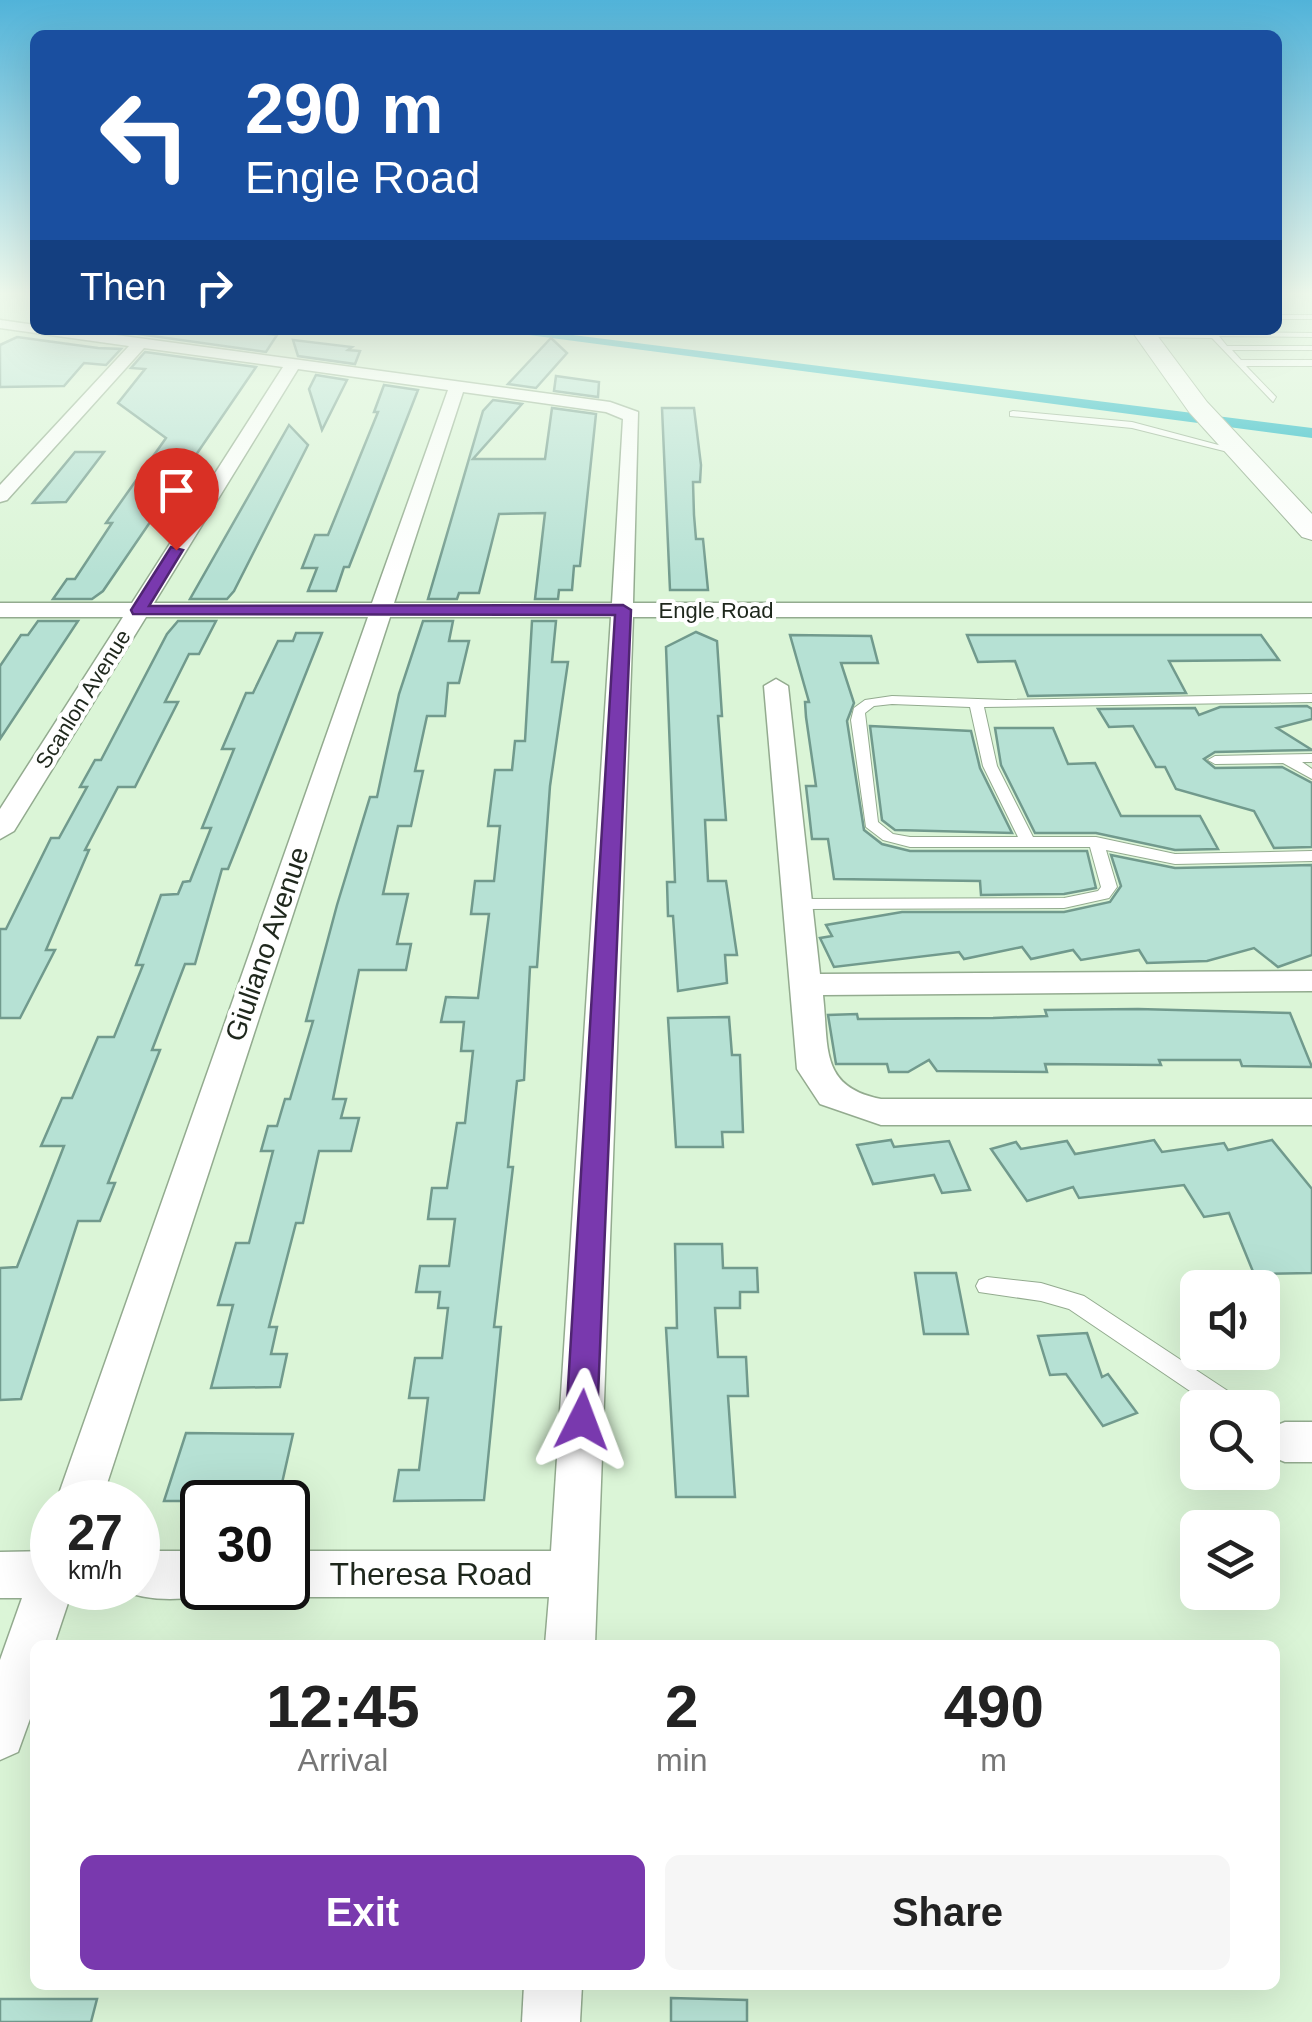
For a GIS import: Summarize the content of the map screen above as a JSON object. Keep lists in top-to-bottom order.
{
  "streets": {
    "street": [
      "Engle Road",
      "Scanlon Avenue",
      "Giuliano Avenue",
      "Theresa Road"
    ]
  },
  "crossings": [
    ["Engle Road", "Scanlon Avenue"],
    ["Engle Road", "Giuliano Avenue"]
  ],
  "page": {
    "turn": ["290 m", "Engle Road"],
    "then": "Then",
    "speed": "27 km/h",
    "limit": "30",
    "eta": [
      "12:45",
      "Arrival",
      "2",
      "min",
      "490",
      "m"
    ],
    "buttons": ["Exit", "Share"]
  }
}
